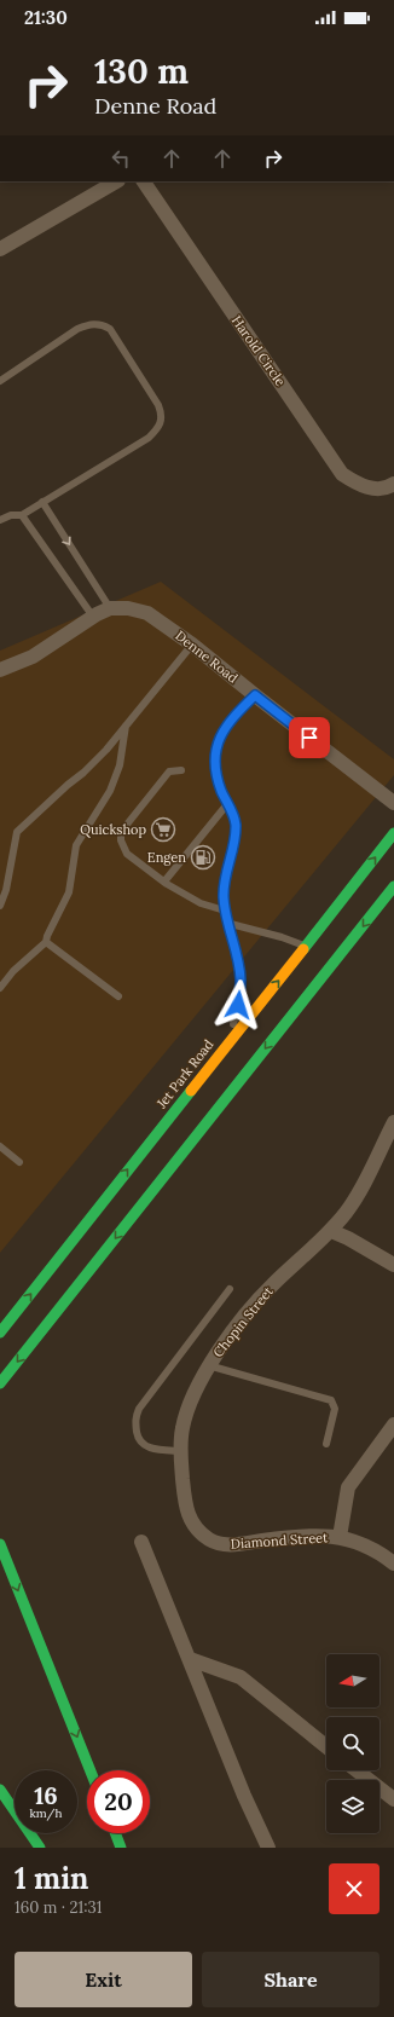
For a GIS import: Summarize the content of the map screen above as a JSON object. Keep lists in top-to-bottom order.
{
  "streets": {
    "main road": ["Jet Park Road"],
    "street": [
      "Harold Circle",
      "Denne Road",
      "Chopin Street",
      "Diamond Street"
    ]
  },
  "crossings": [
    ["Chopin Street", "Diamond Street"]
  ],
  "places": {
    "supermarket": ["Quickshop"],
    "fuel station": ["Engen"]
  },
  "north": "left",
  "page": {
    "status": "21:30",
    "turn": ["130 m", "Denne Road"],
    "speed": "16 km/h",
    "limit": "20",
    "heading": ["1 min", "160 m · 21:31"],
    "buttons": ["Exit", "Share"]
  }
}
